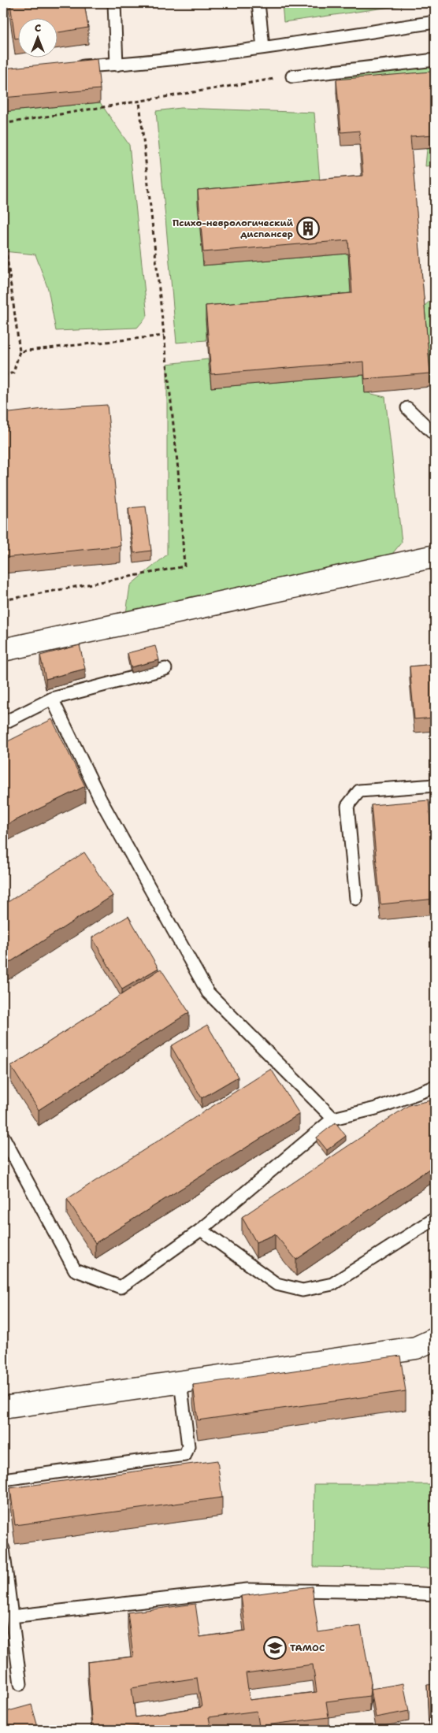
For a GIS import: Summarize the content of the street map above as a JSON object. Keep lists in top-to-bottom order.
{
  "places": {
    "building": ["Психо-неврологический диспансер"],
    "school or university": ["ТАМОС"]
  },
  "north": "top"
}
